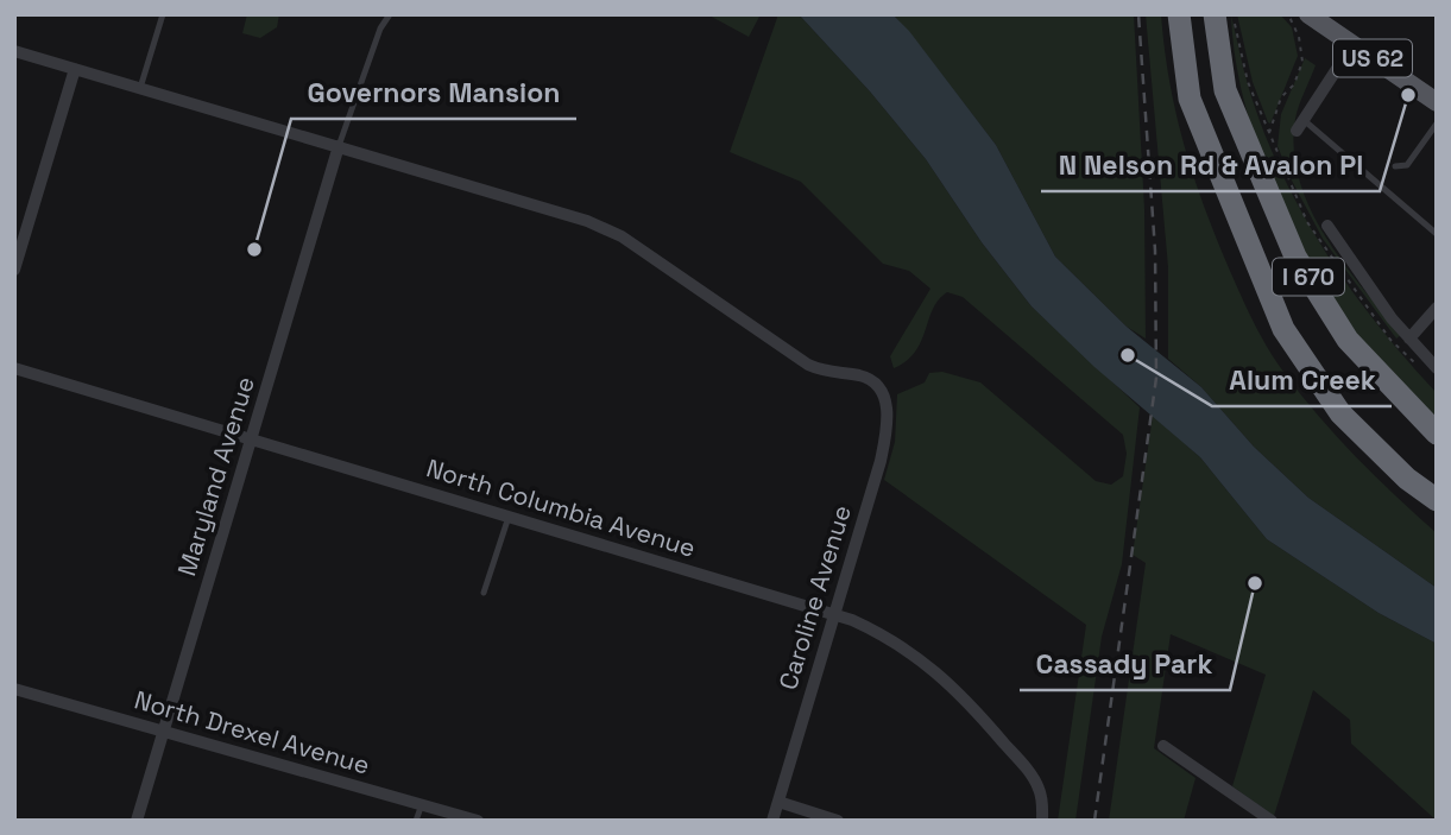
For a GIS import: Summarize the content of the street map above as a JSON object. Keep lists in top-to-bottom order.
{
  "streets": {
    "highway": ["I 670"],
    "main road": ["US 62"],
    "street": [
      "Maryland Avenue",
      "North Columbia Avenue",
      "Caroline Avenue",
      "North Drexel Avenue"
    ]
  },
  "crossings": [
    ["Maryland Avenue", "North Columbia Avenue"],
    ["Maryland Avenue", "Caroline Avenue"],
    ["Maryland Avenue", "North Drexel Avenue"],
    ["North Columbia Avenue", "Caroline Avenue"]
  ],
  "places": [
    "N Nelson Rd & Avalon Pl",
    "Governors Mansion",
    "Alum Creek",
    "Cassady Park"
  ]
}
